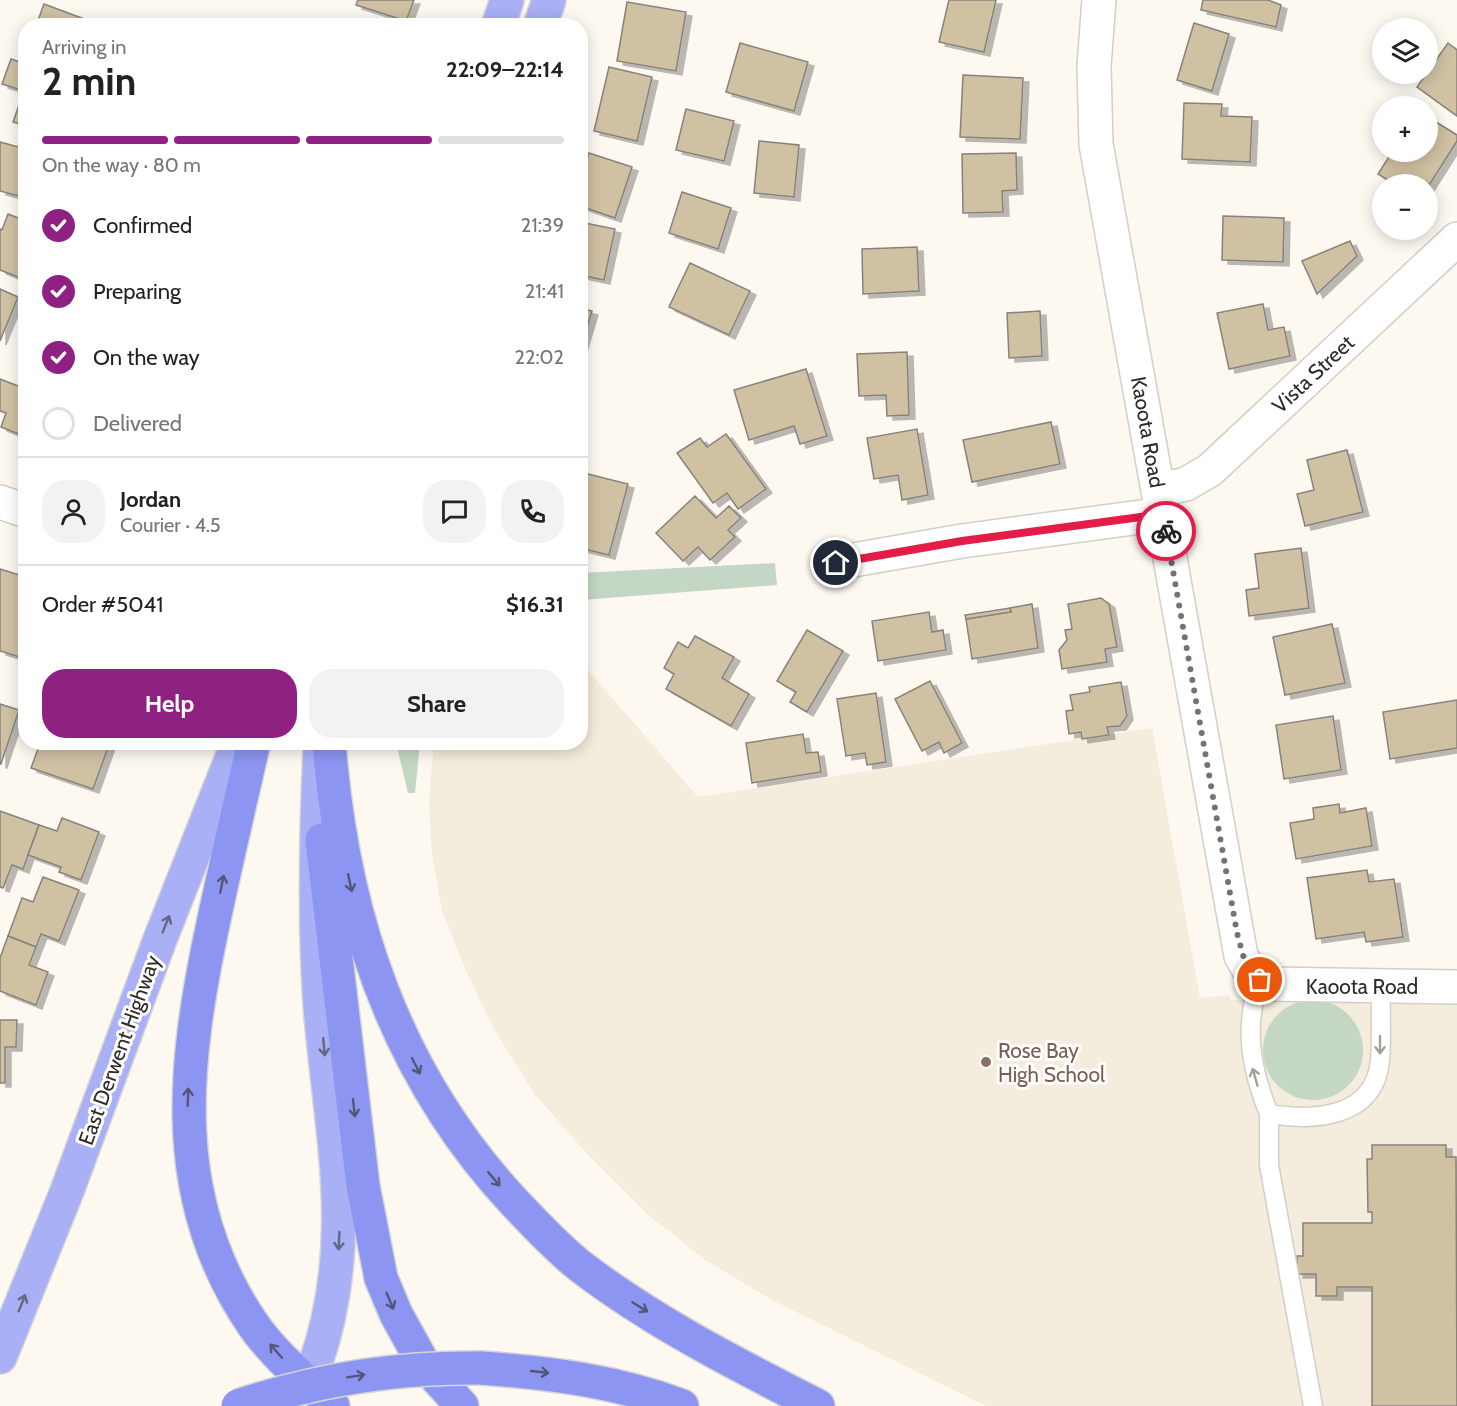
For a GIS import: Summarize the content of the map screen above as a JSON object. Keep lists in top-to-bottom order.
{
  "streets": {
    "main road": ["East Derwent Highway"],
    "street": ["Vista Street", "Kaoota Road"]
  },
  "crossings": [
    ["Vista Street", "Kaoota Road"]
  ],
  "places": ["Rose Bay High School"],
  "page": {
    "map_buttons": ["+", "−"],
    "heading": ["2 min", "Arriving in", "22:09–22:14"],
    "panel": [
      "Jordan",
      "Courier · 4.5",
      "Order #5041",
      "$16.31"
    ],
    "bar": "On the way · 80 m",
    "list": [
      ["Confirmed", "21:39"],
      ["Preparing", "21:41"],
      ["On the way", "22:02"],
      "Delivered"
    ],
    "buttons": ["Help", "Share"]
  }
}
